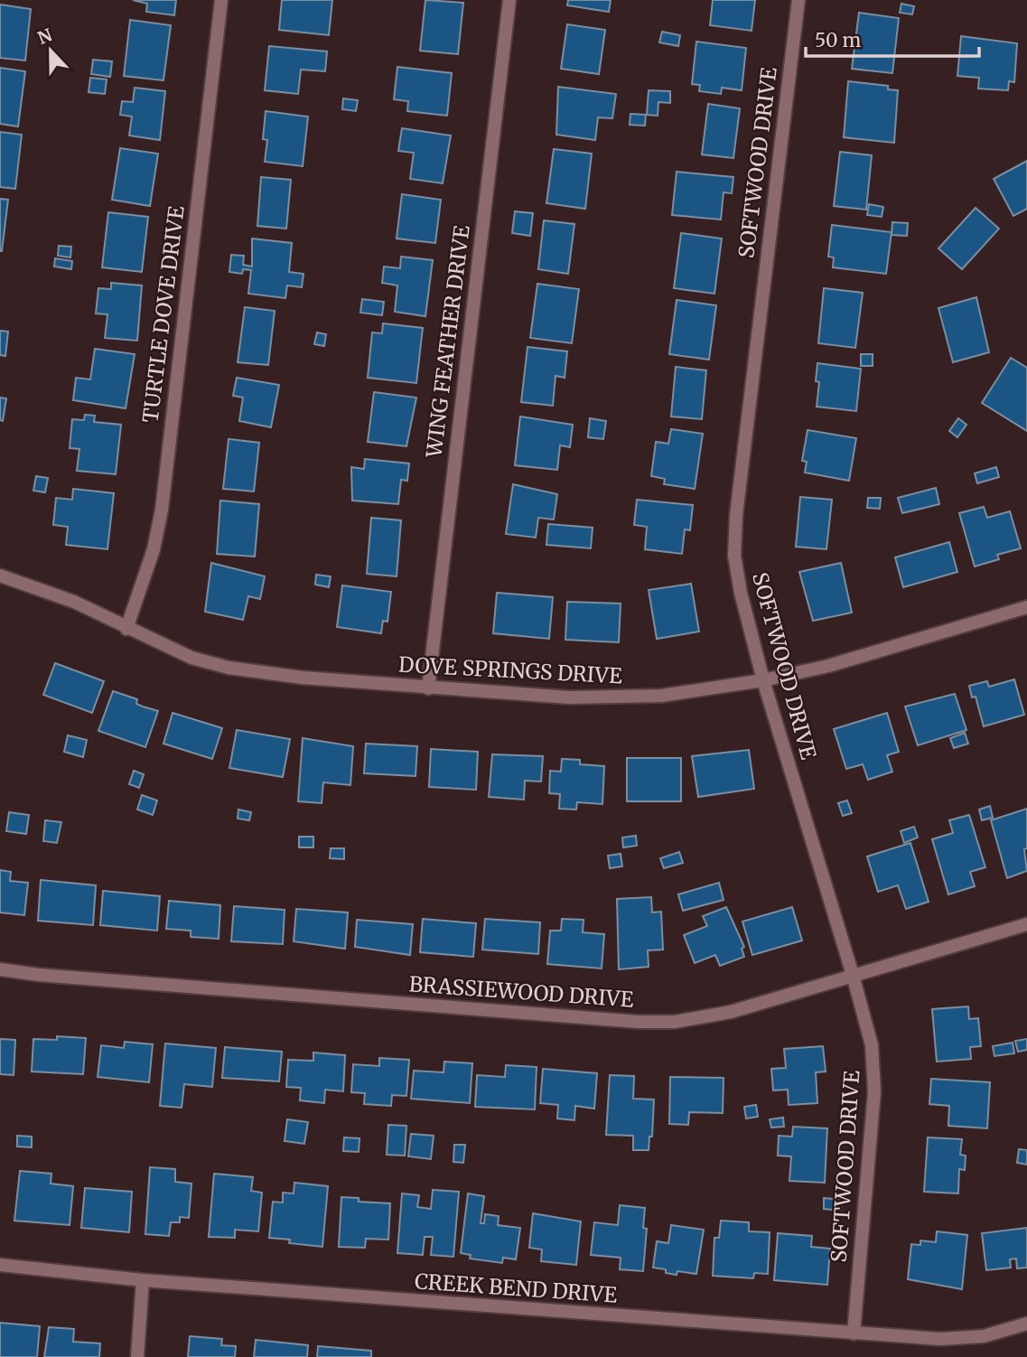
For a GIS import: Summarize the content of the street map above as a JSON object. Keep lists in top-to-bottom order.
{
  "streets": {
    "street": [
      "SOFTWOOD DRIVE",
      "TURTLE DOVE DRIVE",
      "WING FEATHER DRIVE",
      "DOVE SPRINGS DRIVE",
      "BRASSIEWOOD DRIVE",
      "CREEK BEND DRIVE"
    ]
  },
  "crossings": [
    ["SOFTWOOD DRIVE", "DOVE SPRINGS DRIVE"],
    ["SOFTWOOD DRIVE", "BRASSIEWOOD DRIVE"],
    ["SOFTWOOD DRIVE", "CREEK BEND DRIVE"],
    ["TURTLE DOVE DRIVE", "DOVE SPRINGS DRIVE"],
    ["WING FEATHER DRIVE", "DOVE SPRINGS DRIVE"]
  ],
  "scale_bar": "50 m",
  "north": "top"
}
